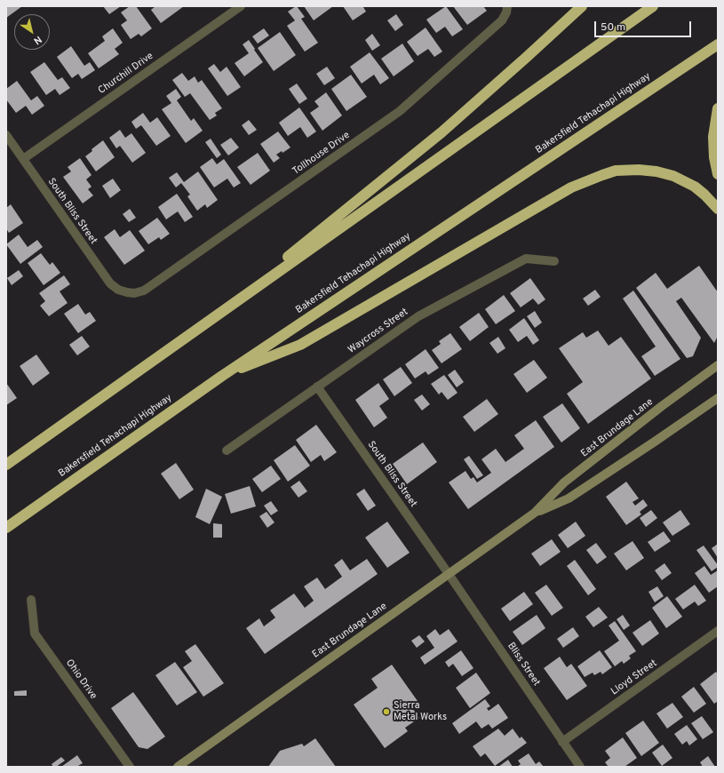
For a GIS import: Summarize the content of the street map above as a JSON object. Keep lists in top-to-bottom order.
{
  "streets": {
    "highway": ["Bakersfield Tehachapi Highway"],
    "main road": ["East Brundage Lane"],
    "street": [
      "Churchill Drive",
      "Tollhouse Drive",
      "South Bliss Street",
      "Waycross Street",
      "Bliss Street",
      "Lloyd Street",
      "Ohio Drive"
    ]
  },
  "crossings": [
    ["Churchill Drive", "South Bliss Street"],
    ["Tollhouse Drive", "South Bliss Street"],
    ["South Bliss Street", "Waycross Street"],
    ["South Bliss Street", "East Brundage Lane"],
    ["South Bliss Street", "Bliss Street"],
    ["East Brundage Lane", "Bliss Street"],
    ["Bliss Street", "Lloyd Street"]
  ],
  "places": ["Sierra Metal Works"],
  "scale_bar": "50 m",
  "north": "bottom right"
}
